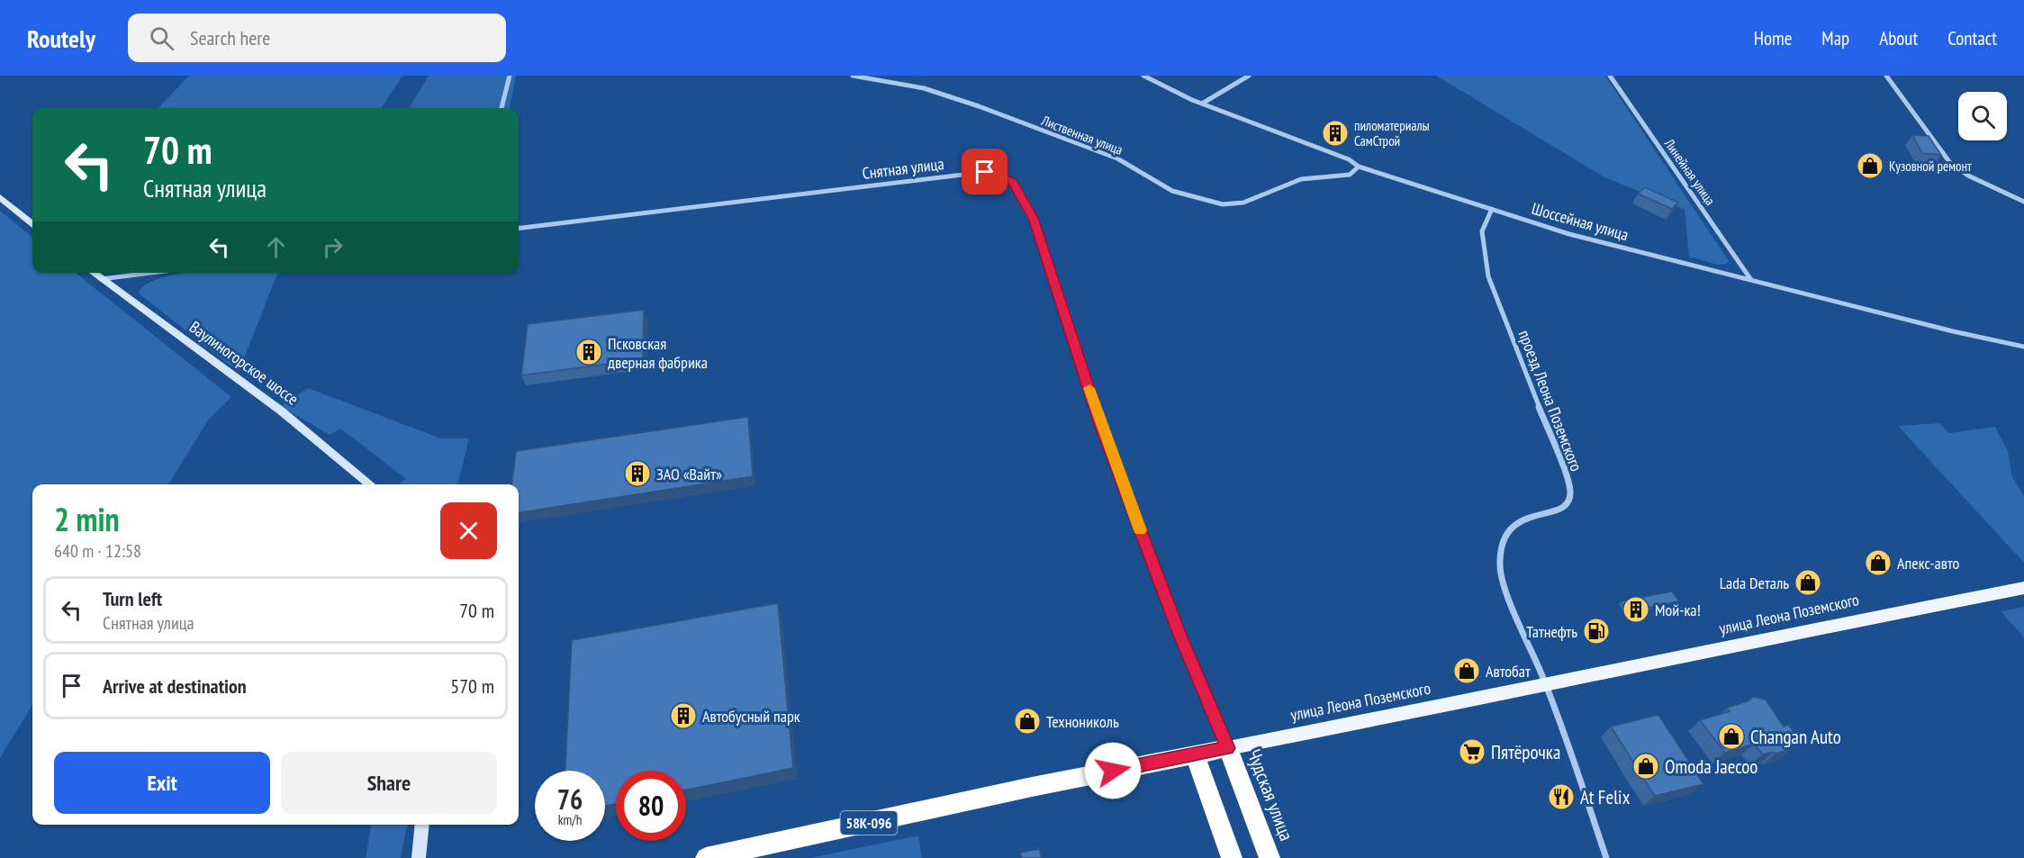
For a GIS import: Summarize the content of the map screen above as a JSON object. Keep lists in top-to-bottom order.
{
  "streets": {
    "highway": ["улица Леона Поземского", "Чудская улица", "58К-096"],
    "street": [
      "Лиственная улица",
      "Снятная улица",
      "Линейная улица",
      "Шоссейная улица",
      "Ваулиногорское шоссе",
      "проезд Леона Поземского"
    ]
  },
  "crossings": [
    ["Лиственная улица", "Шоссейная улица"],
    ["Снятная улица", "улица Леона Поземского"],
    ["Снятная улица", "Чудская улица"],
    ["Линейная улица", "Шоссейная улица"],
    ["Шоссейная улица", "проезд Леона Поземского"],
    ["проезд Леона Поземского", "улица Леона Поземского"],
    ["улица Леона Поземского", "Чудская улица"]
  ],
  "places": {
    "building": [
      "пиломатериалы СамСтрой",
      "Псковская дверная фабрика",
      "ЗАО «Вайт»",
      "Мой-ка!",
      "Автобусный парк"
    ],
    "shop": [
      "Кузовной ремонт",
      "Апекс-авто",
      "Lada Dеталь",
      "Автобат",
      "Технониколь",
      "Changan Auto",
      "Omoda Jaecoo"
    ],
    "fuel station": ["Татнефть"],
    "supermarket": ["Пятёрочка"],
    "restaurant": ["At Felix"]
  },
  "page": {
    "header": "Routely",
    "search": "Search here",
    "nav": [
      "Home",
      "Map",
      "About",
      "Contact"
    ],
    "turn": ["70 m", "Снятная улица"],
    "heading": ["2 min", "640 m · 12:58"],
    "list": [
      {
        "name": "Turn left",
        "note": "Снятная улица",
        "value": "70 m"
      },
      {
        "name": "Arrive at destination",
        "value": "570 m"
      }
    ],
    "buttons": ["Exit", "Share"],
    "speed": "76 km/h",
    "limit": "80"
  }
}
